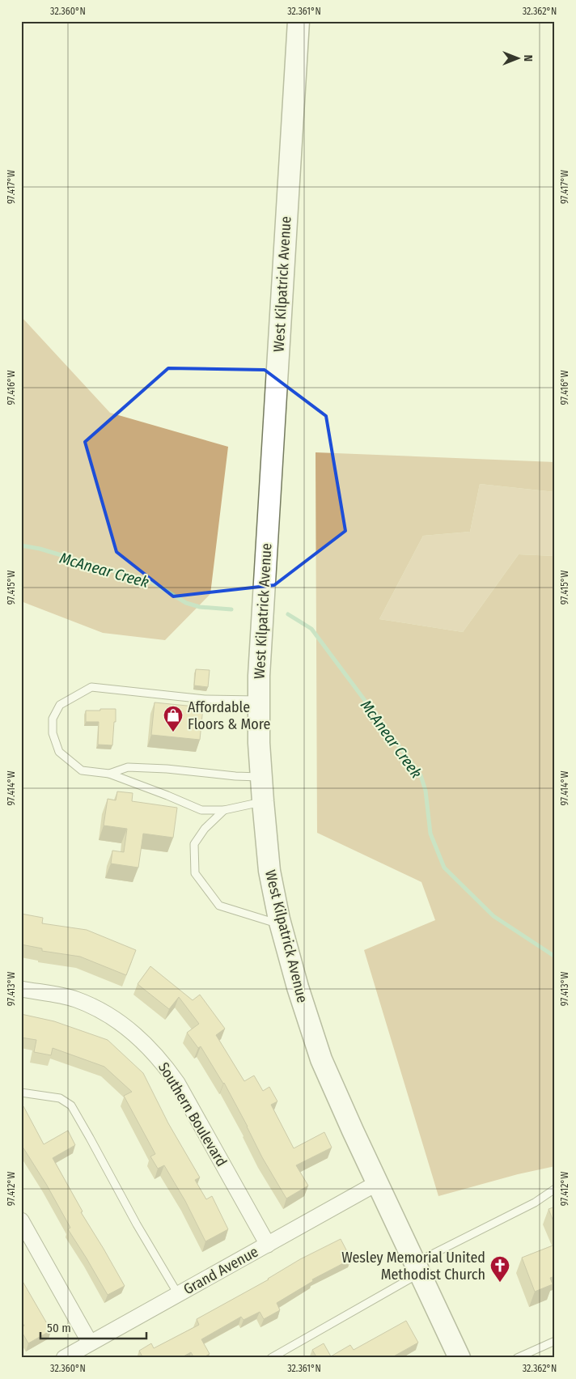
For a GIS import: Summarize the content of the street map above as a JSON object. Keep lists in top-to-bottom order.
{
  "streets": {
    "main road": ["West Kilpatrick Avenue"],
    "street": ["Southern Boulevard", "Grand Avenue"]
  },
  "crossings": [
    ["West Kilpatrick Avenue", "Grand Avenue"],
    ["Southern Boulevard", "Grand Avenue"]
  ],
  "water": ["McAnear Creek"],
  "places": {
    "shop": ["Affordable Floors & More"],
    "church": ["Wesley Memorial United Methodist Church"]
  },
  "scale_bar": "50 m",
  "north": "right",
  "coordinates": [
    "32.360°N",
    "32.361°N",
    "32.362°N",
    "97.417°W",
    "97.416°W",
    "97.415°W",
    "97.414°W",
    "97.413°W",
    "97.412°W"
  ]
}
